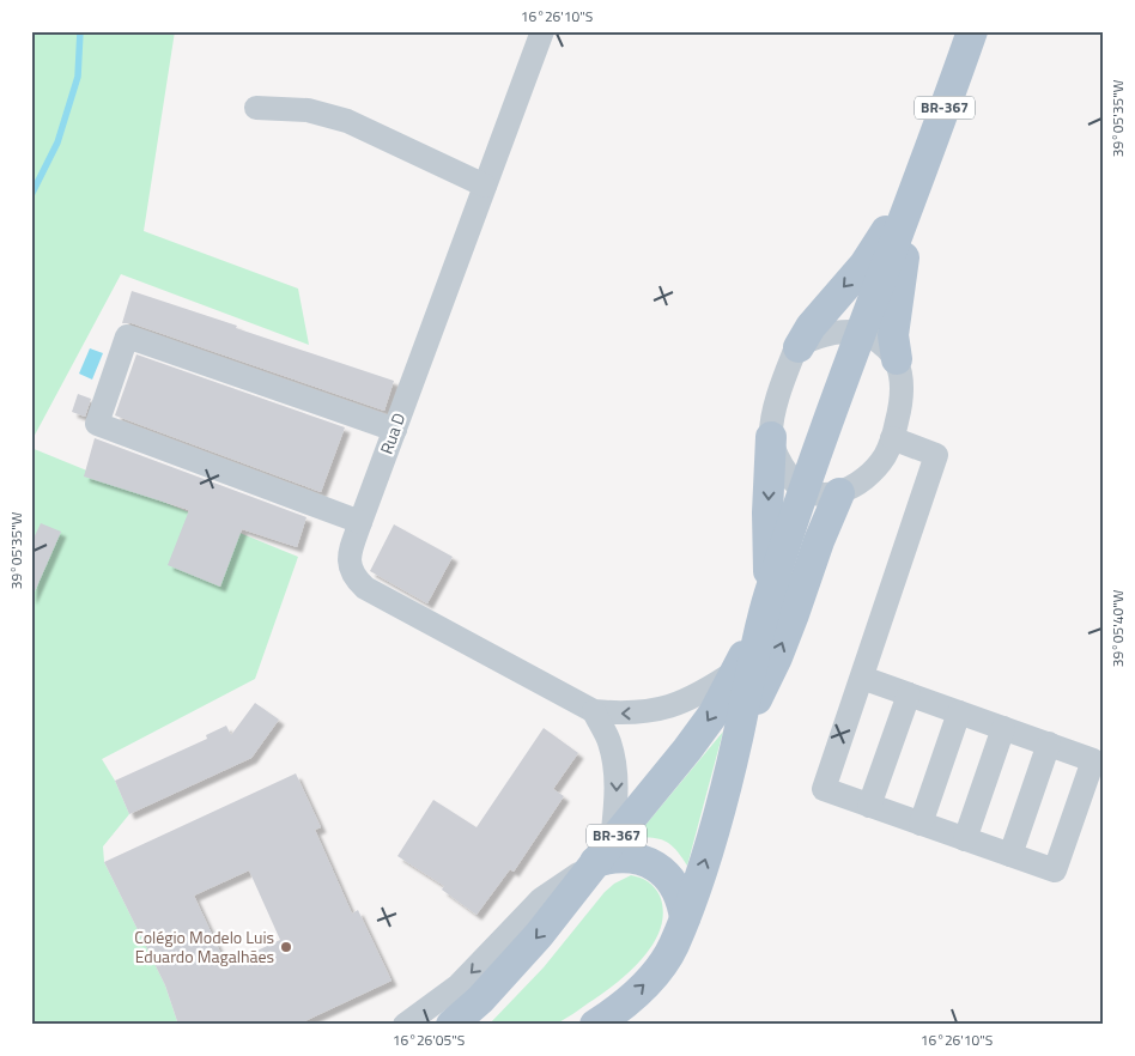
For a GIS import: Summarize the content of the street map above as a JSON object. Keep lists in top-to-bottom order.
{
  "streets": {
    "main road": ["BR-367"],
    "street": ["Rua D"]
  },
  "crossings": [
    ["BR-367", "Rua D"]
  ],
  "places": ["Colégio Modelo Luis Eduardo Magalhães"],
  "coordinates": [
    "16°26'10\"S",
    "39°05'35\"W",
    "39°05'40\"W",
    "16°26'05\"S"
  ]
}
